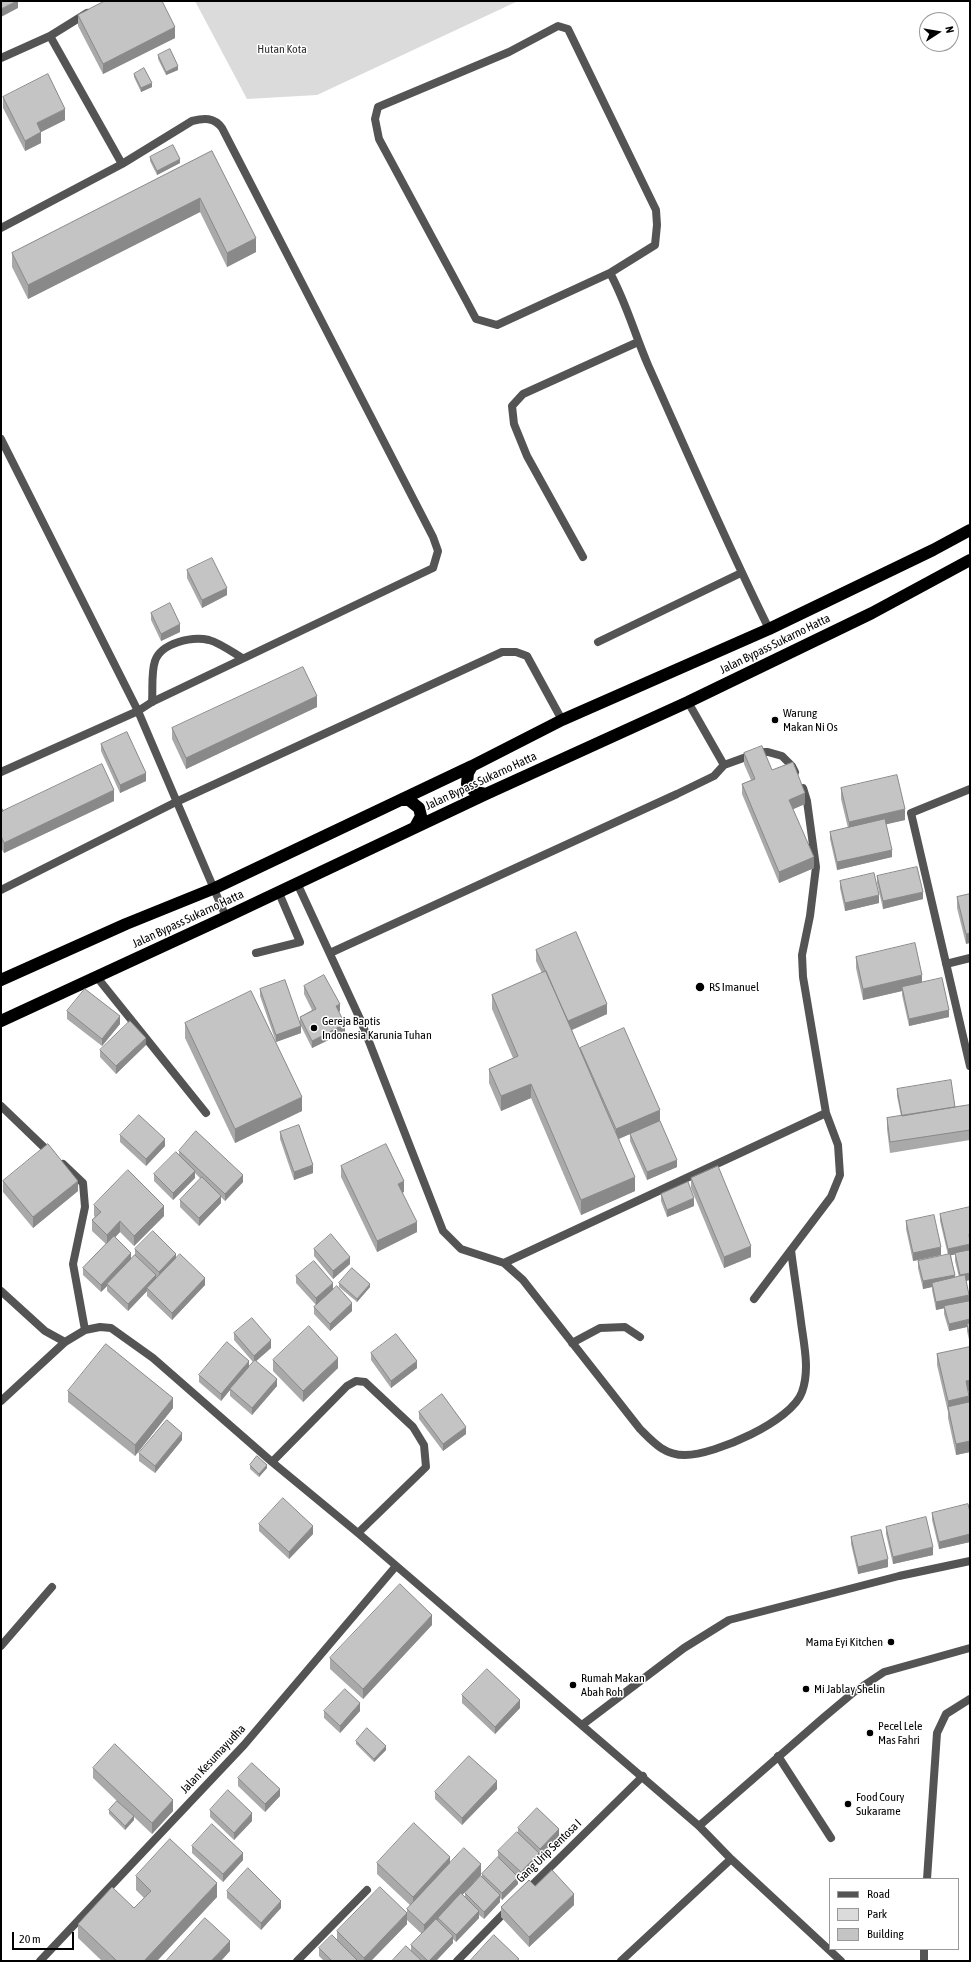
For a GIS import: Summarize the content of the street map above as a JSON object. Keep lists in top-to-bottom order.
{
  "streets": {
    "highway": ["Jalan Bypass Sukarno Hatta"],
    "street": ["Jalan Kesumayudha", "Gang Urip Sentosa I"]
  },
  "parks": ["Hutan Kota"],
  "places": [
    "Warung Makan Ni Os",
    "RS Imanuel",
    "Gereja Baptis Indonesia Karunia Tuhan",
    "Mama Eyi Kitchen",
    "Rumah Makan Abah Roh",
    "Mi Jablay Shelin",
    "Pecel Lele Mas Fahri",
    "Food Coury Sukarame"
  ],
  "legend": ["Road", "Park", "Building"],
  "scale_bar": "20 m",
  "north": "right"
}
